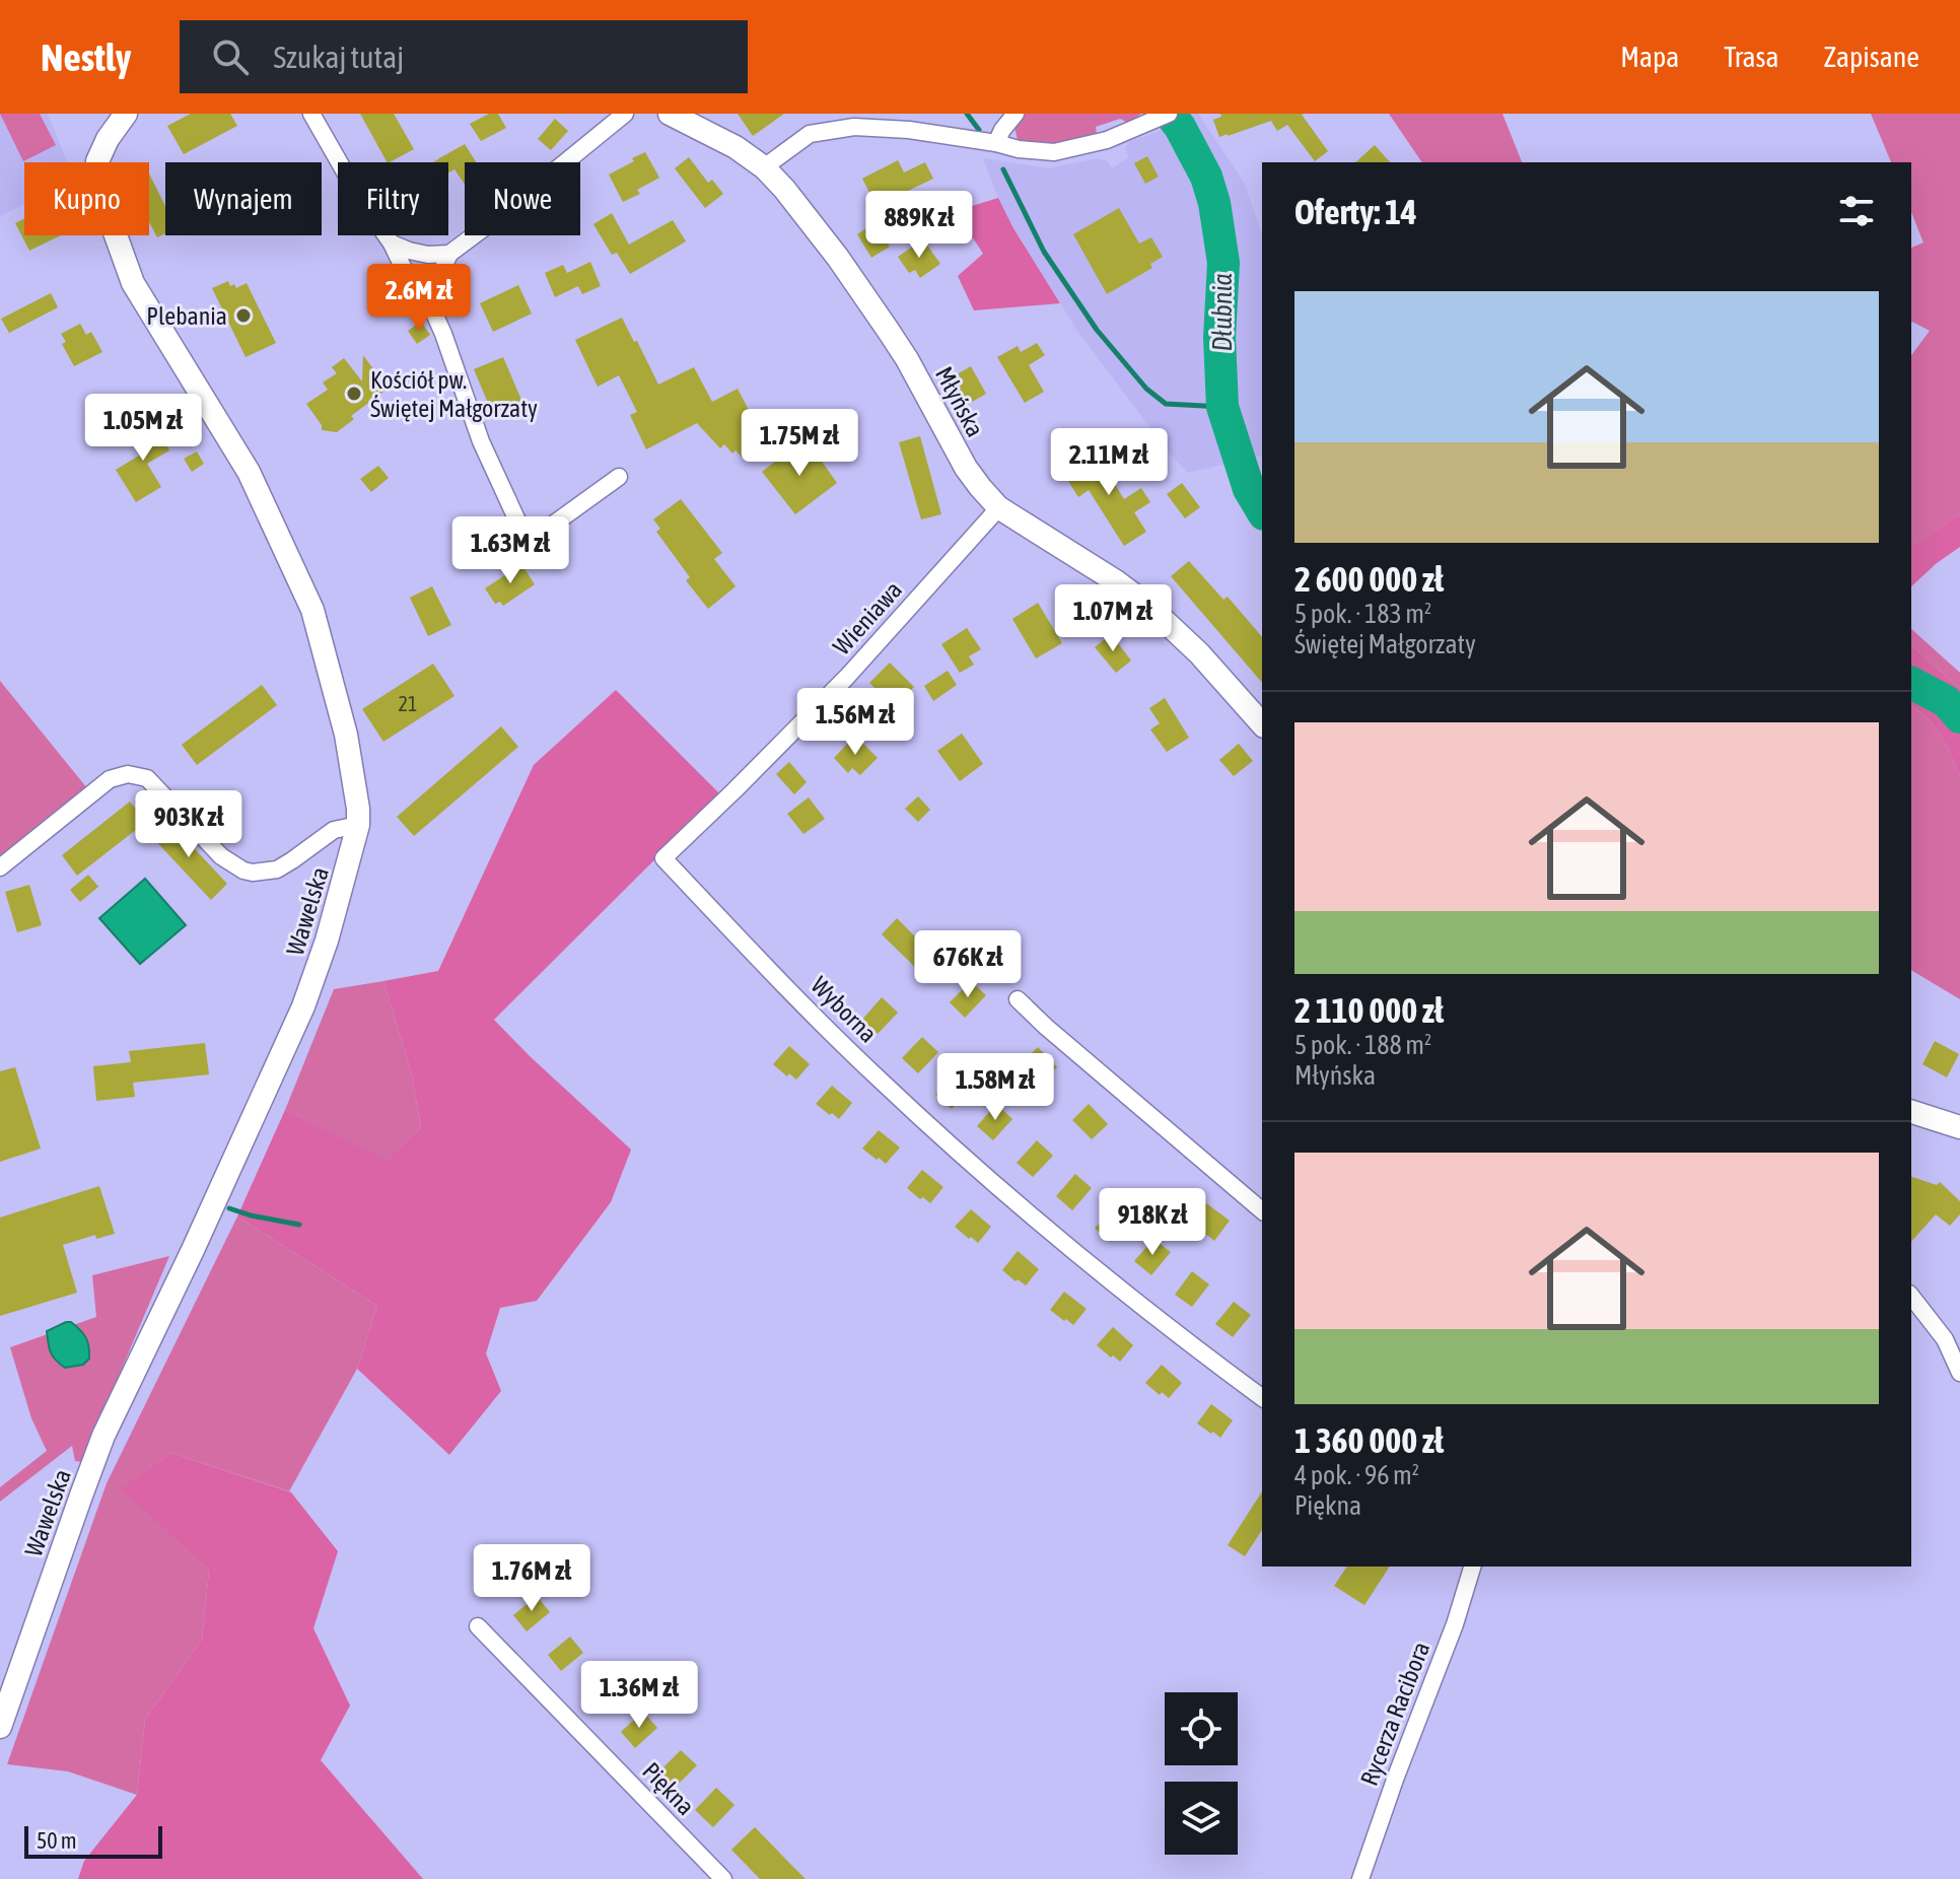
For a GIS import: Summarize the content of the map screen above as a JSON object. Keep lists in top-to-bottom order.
{
  "streets": {
    "street": [
      "Młyńska",
      "Wieniawa",
      "Wawelska",
      "Wyborna",
      "Rycerza Racibora",
      "Piękna"
    ]
  },
  "crossings": [
    ["Młyńska", "Wieniawa"],
    ["Wieniawa", "Wyborna"]
  ],
  "water": ["Dłubnia"],
  "places": ["Plebania", "Kościół pw. Świętej Małgorzaty"],
  "house_numbers": ["21"],
  "scale_bar": "50 m",
  "page": {
    "header": "Nestly",
    "search": "Szukaj tutaj",
    "nav": ["Mapa", "Trasa", "Zapisane"],
    "chip": [
      "Kupno",
      "Wynajem",
      "Filtry",
      "Nowe"
    ],
    "heading": "Oferty: 14",
    "price": [
      "889K zł",
      "2.6M zł",
      "1.05M zł",
      "1.75M zł",
      "2.11M zł",
      "1.63M zł",
      "1.07M zł",
      "1.56M zł",
      "903K zł",
      "676K zł",
      "1.58M zł",
      "918K zł",
      "1.76M zł",
      "1.36M zł"
    ],
    "list": [
      {
        "name": "2 600 000 zł",
        "note": "5 pok. · 183 m² · Świętej Małgorzaty"
      },
      {
        "name": "2 110 000 zł",
        "note": "5 pok. · 188 m² · Młyńska"
      },
      {
        "name": "1 360 000 zł",
        "note": "4 pok. · 96 m² · Piękna"
      }
    ],
    "scale": "50 m"
  }
}
